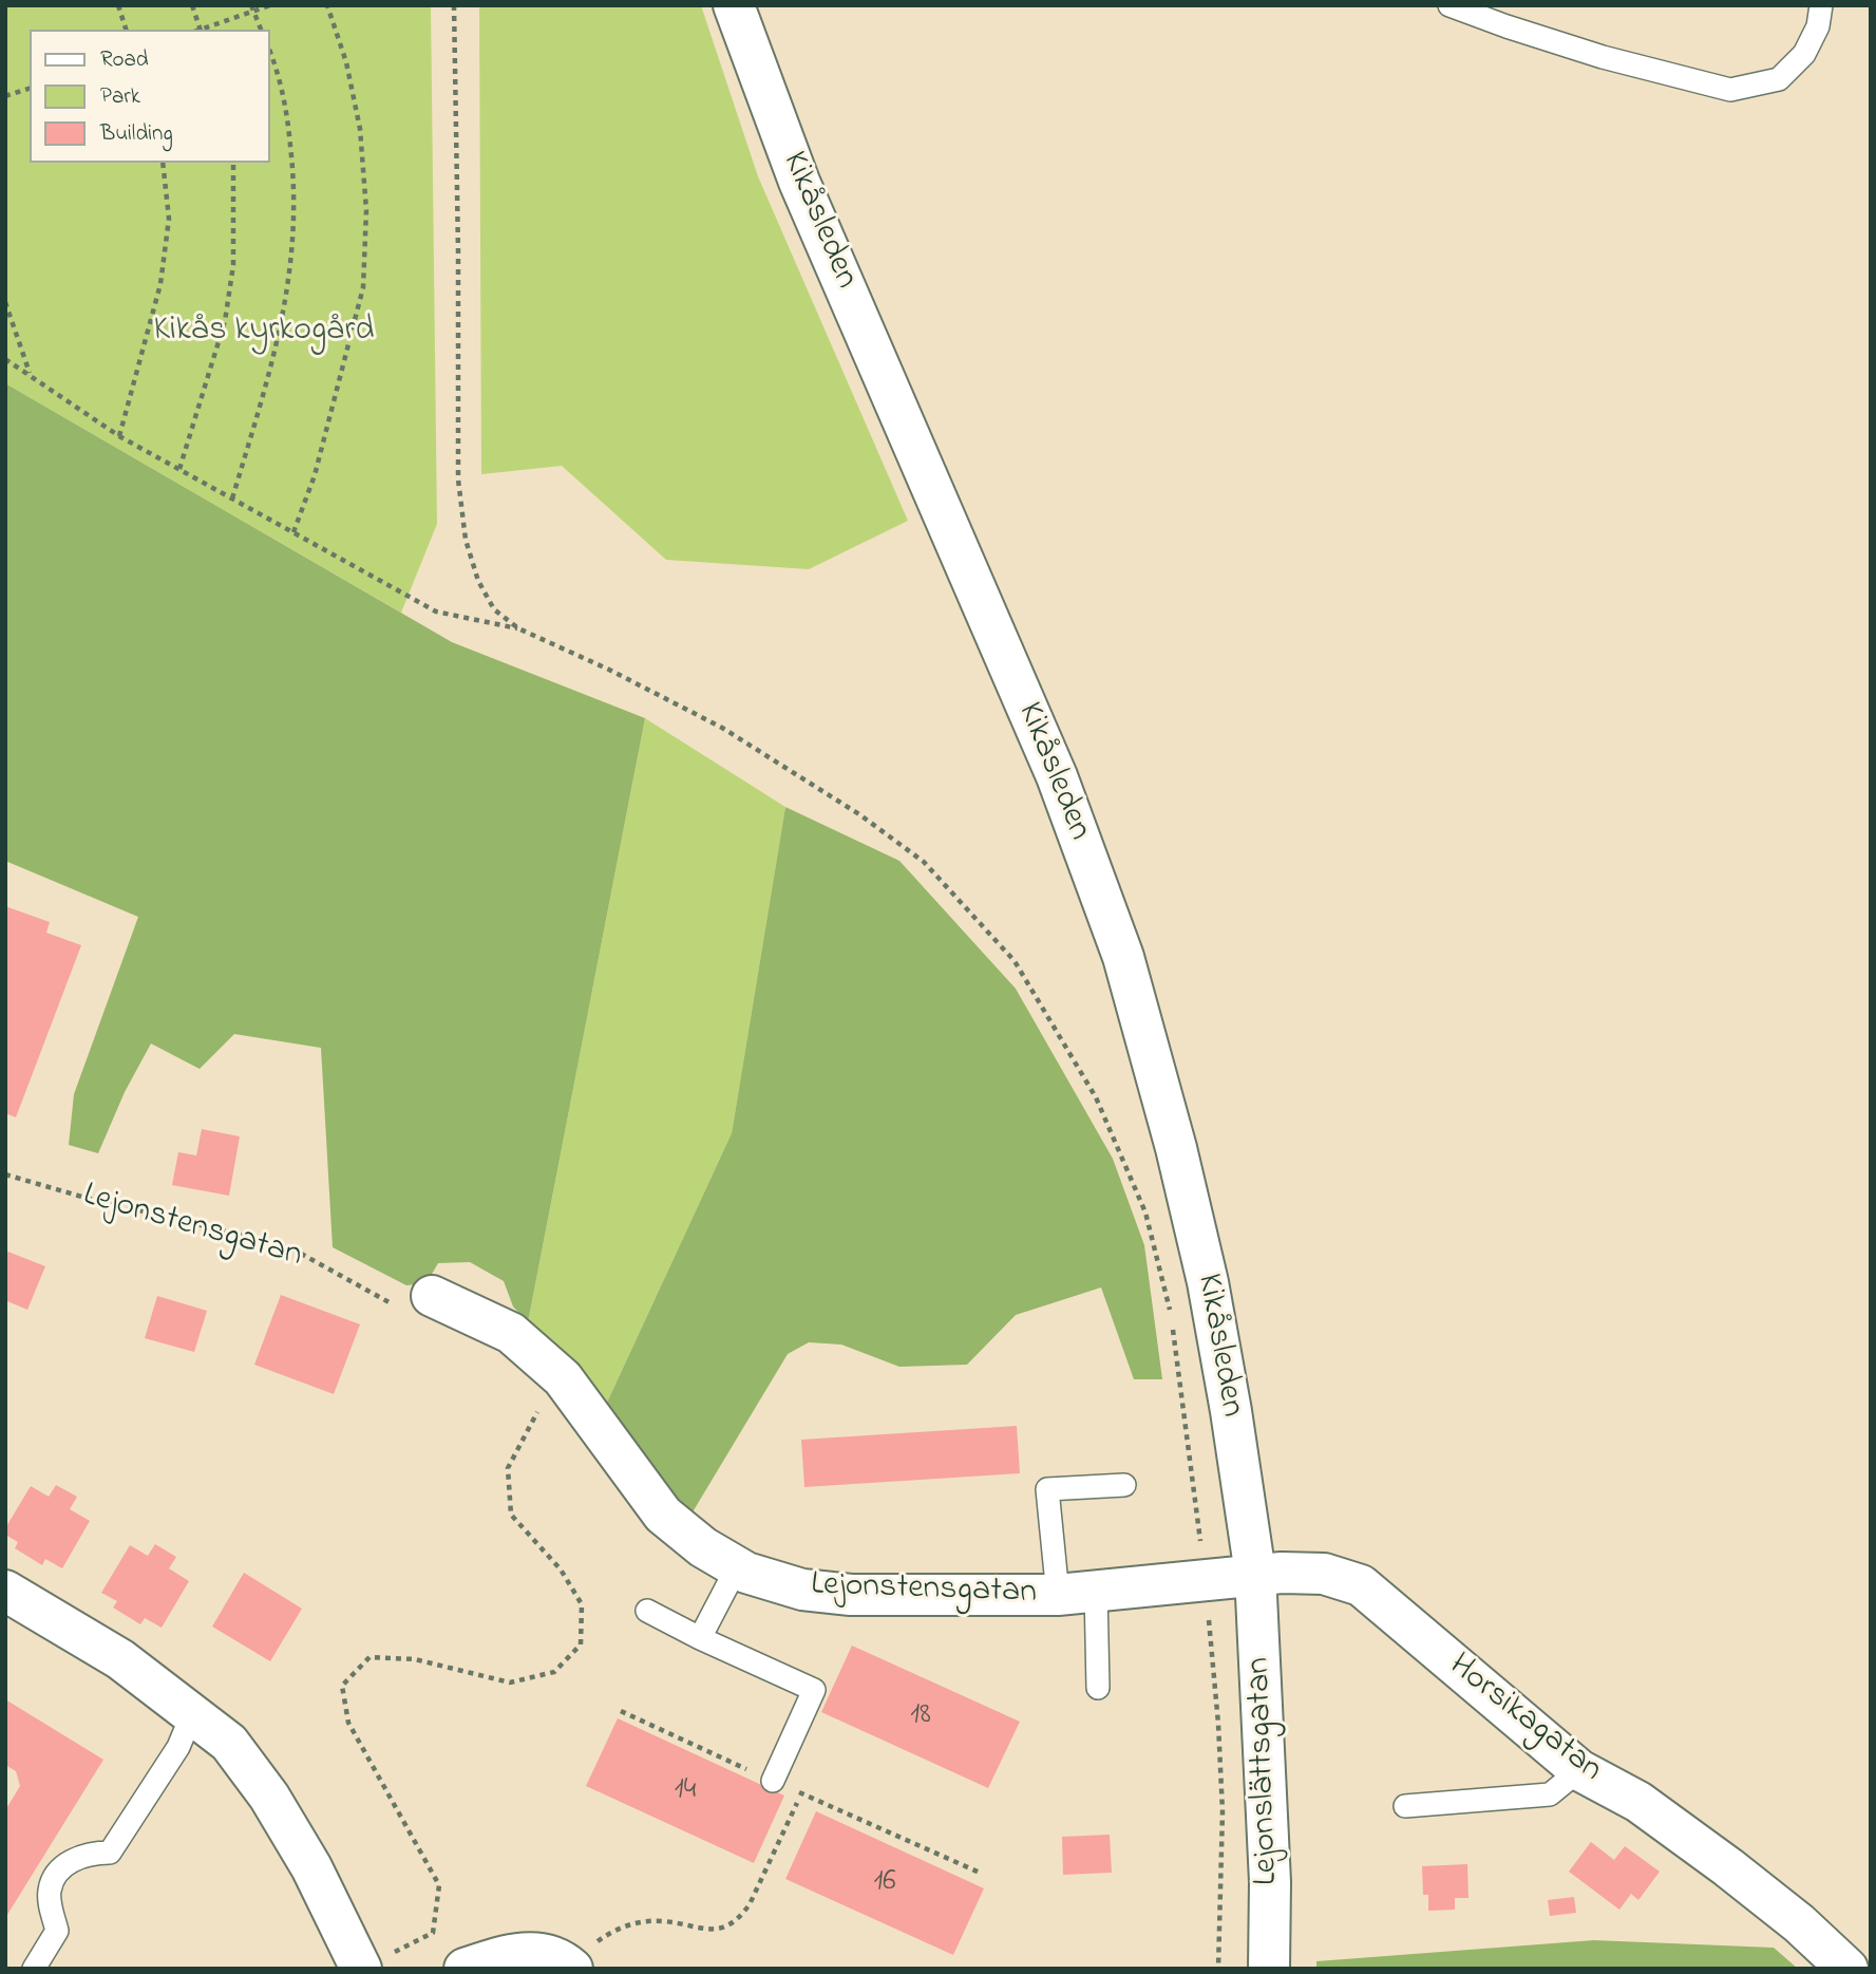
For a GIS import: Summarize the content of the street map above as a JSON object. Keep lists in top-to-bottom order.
{
  "streets": {
    "street": [
      "Kikåsleden",
      "Lejonstensgatan",
      "Horsikagatan",
      "Lejonslättsgatan"
    ]
  },
  "crossings": [
    ["Kikåsleden", "Lejonstensgatan"],
    ["Kikåsleden", "Horsikagatan"],
    ["Kikåsleden", "Lejonslättsgatan"],
    ["Lejonstensgatan", "Horsikagatan"],
    ["Lejonstensgatan", "Lejonslättsgatan"],
    ["Horsikagatan", "Lejonslättsgatan"]
  ],
  "parks": ["Kikås kyrkogård"],
  "house_numbers": ["18", "14", "16"],
  "legend": ["Road", "Park", "Building"]
}
